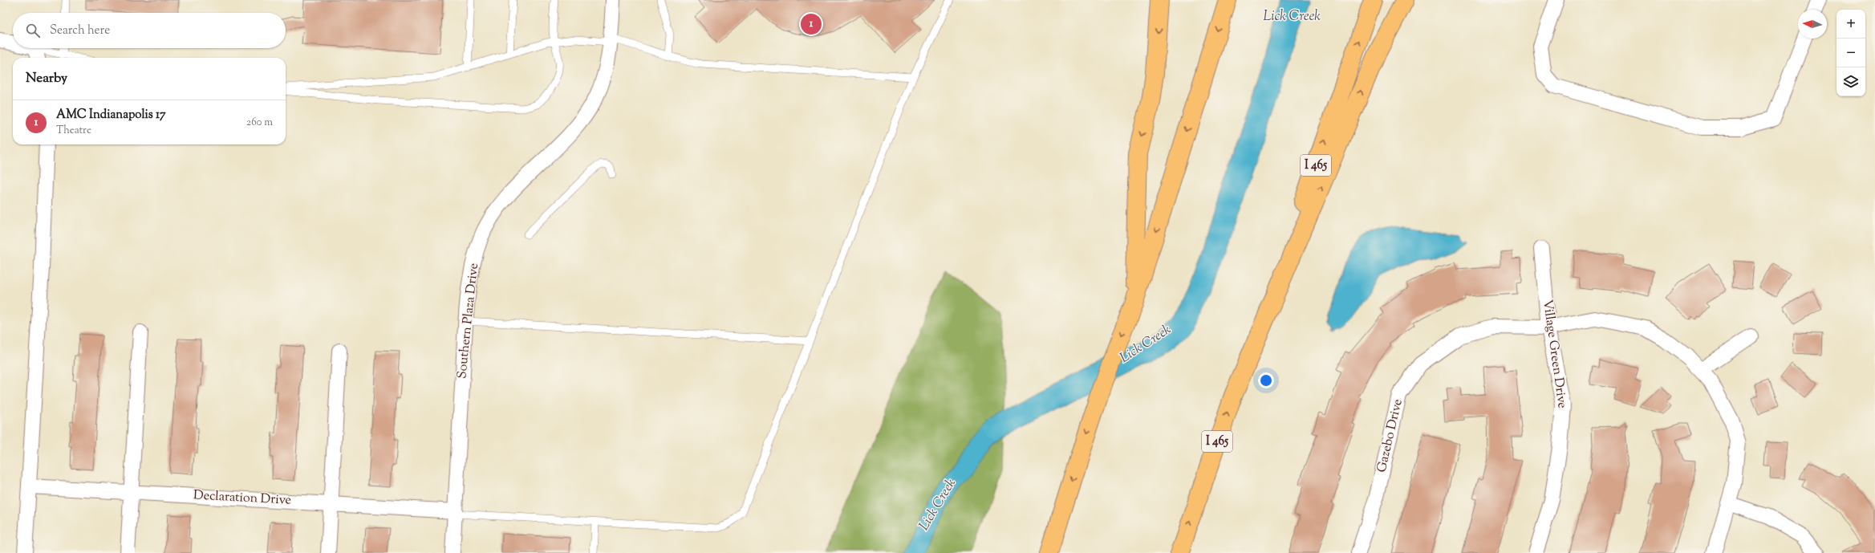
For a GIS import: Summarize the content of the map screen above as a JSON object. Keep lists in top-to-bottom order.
{
  "streets": {
    "highway": ["I 465"],
    "street": [
      "Southern Plaza Drive",
      "Village Green Drive",
      "Gazebo Drive",
      "Declaration Drive"
    ]
  },
  "crossings": [
    ["Southern Plaza Drive", "Declaration Drive"],
    ["Village Green Drive", "Gazebo Drive"]
  ],
  "water": ["Lick Creek"],
  "north": "left",
  "page": {
    "map_buttons": ["+", "−"],
    "pins": "1",
    "search": "Search here",
    "heading": "Nearby",
    "list": [
      {
        "mark": "1",
        "name": "AMC Indianapolis 17",
        "note": "Theatre",
        "value": "260 m"
      }
    ]
  }
}
